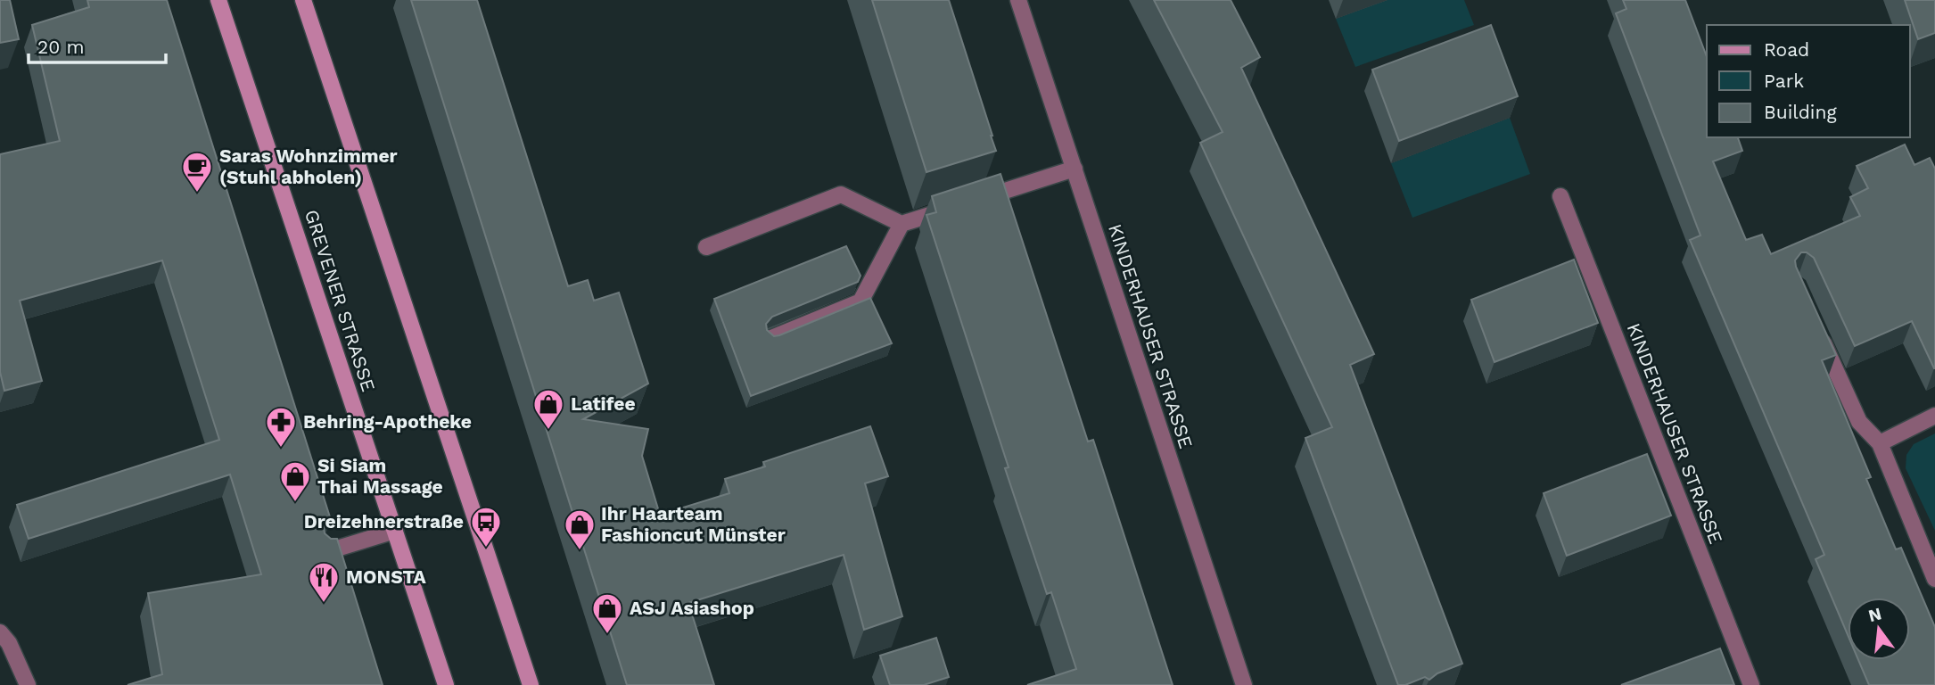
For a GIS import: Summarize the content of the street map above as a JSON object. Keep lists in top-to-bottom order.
{
  "streets": {
    "main road": ["GREVENER STRASSE"],
    "street": ["KINDERHAUSER STRASSE"]
  },
  "places": {
    "cafe": ["Saras Wohnzimmer (Stuhl abholen)"],
    "shop": [
      "Latifee",
      "Si Siam Thai Massage",
      "Ihr Haarteam Fashioncut Münster",
      "ASJ Asiashop"
    ],
    "pharmacy": ["Behring-Apotheke"],
    "bus stop": ["Dreizehnerstraße"],
    "restaurant": ["MONSTA"]
  },
  "legend": ["Road", "Park", "Building"],
  "scale_bar": "20 m",
  "north": "top"
}
